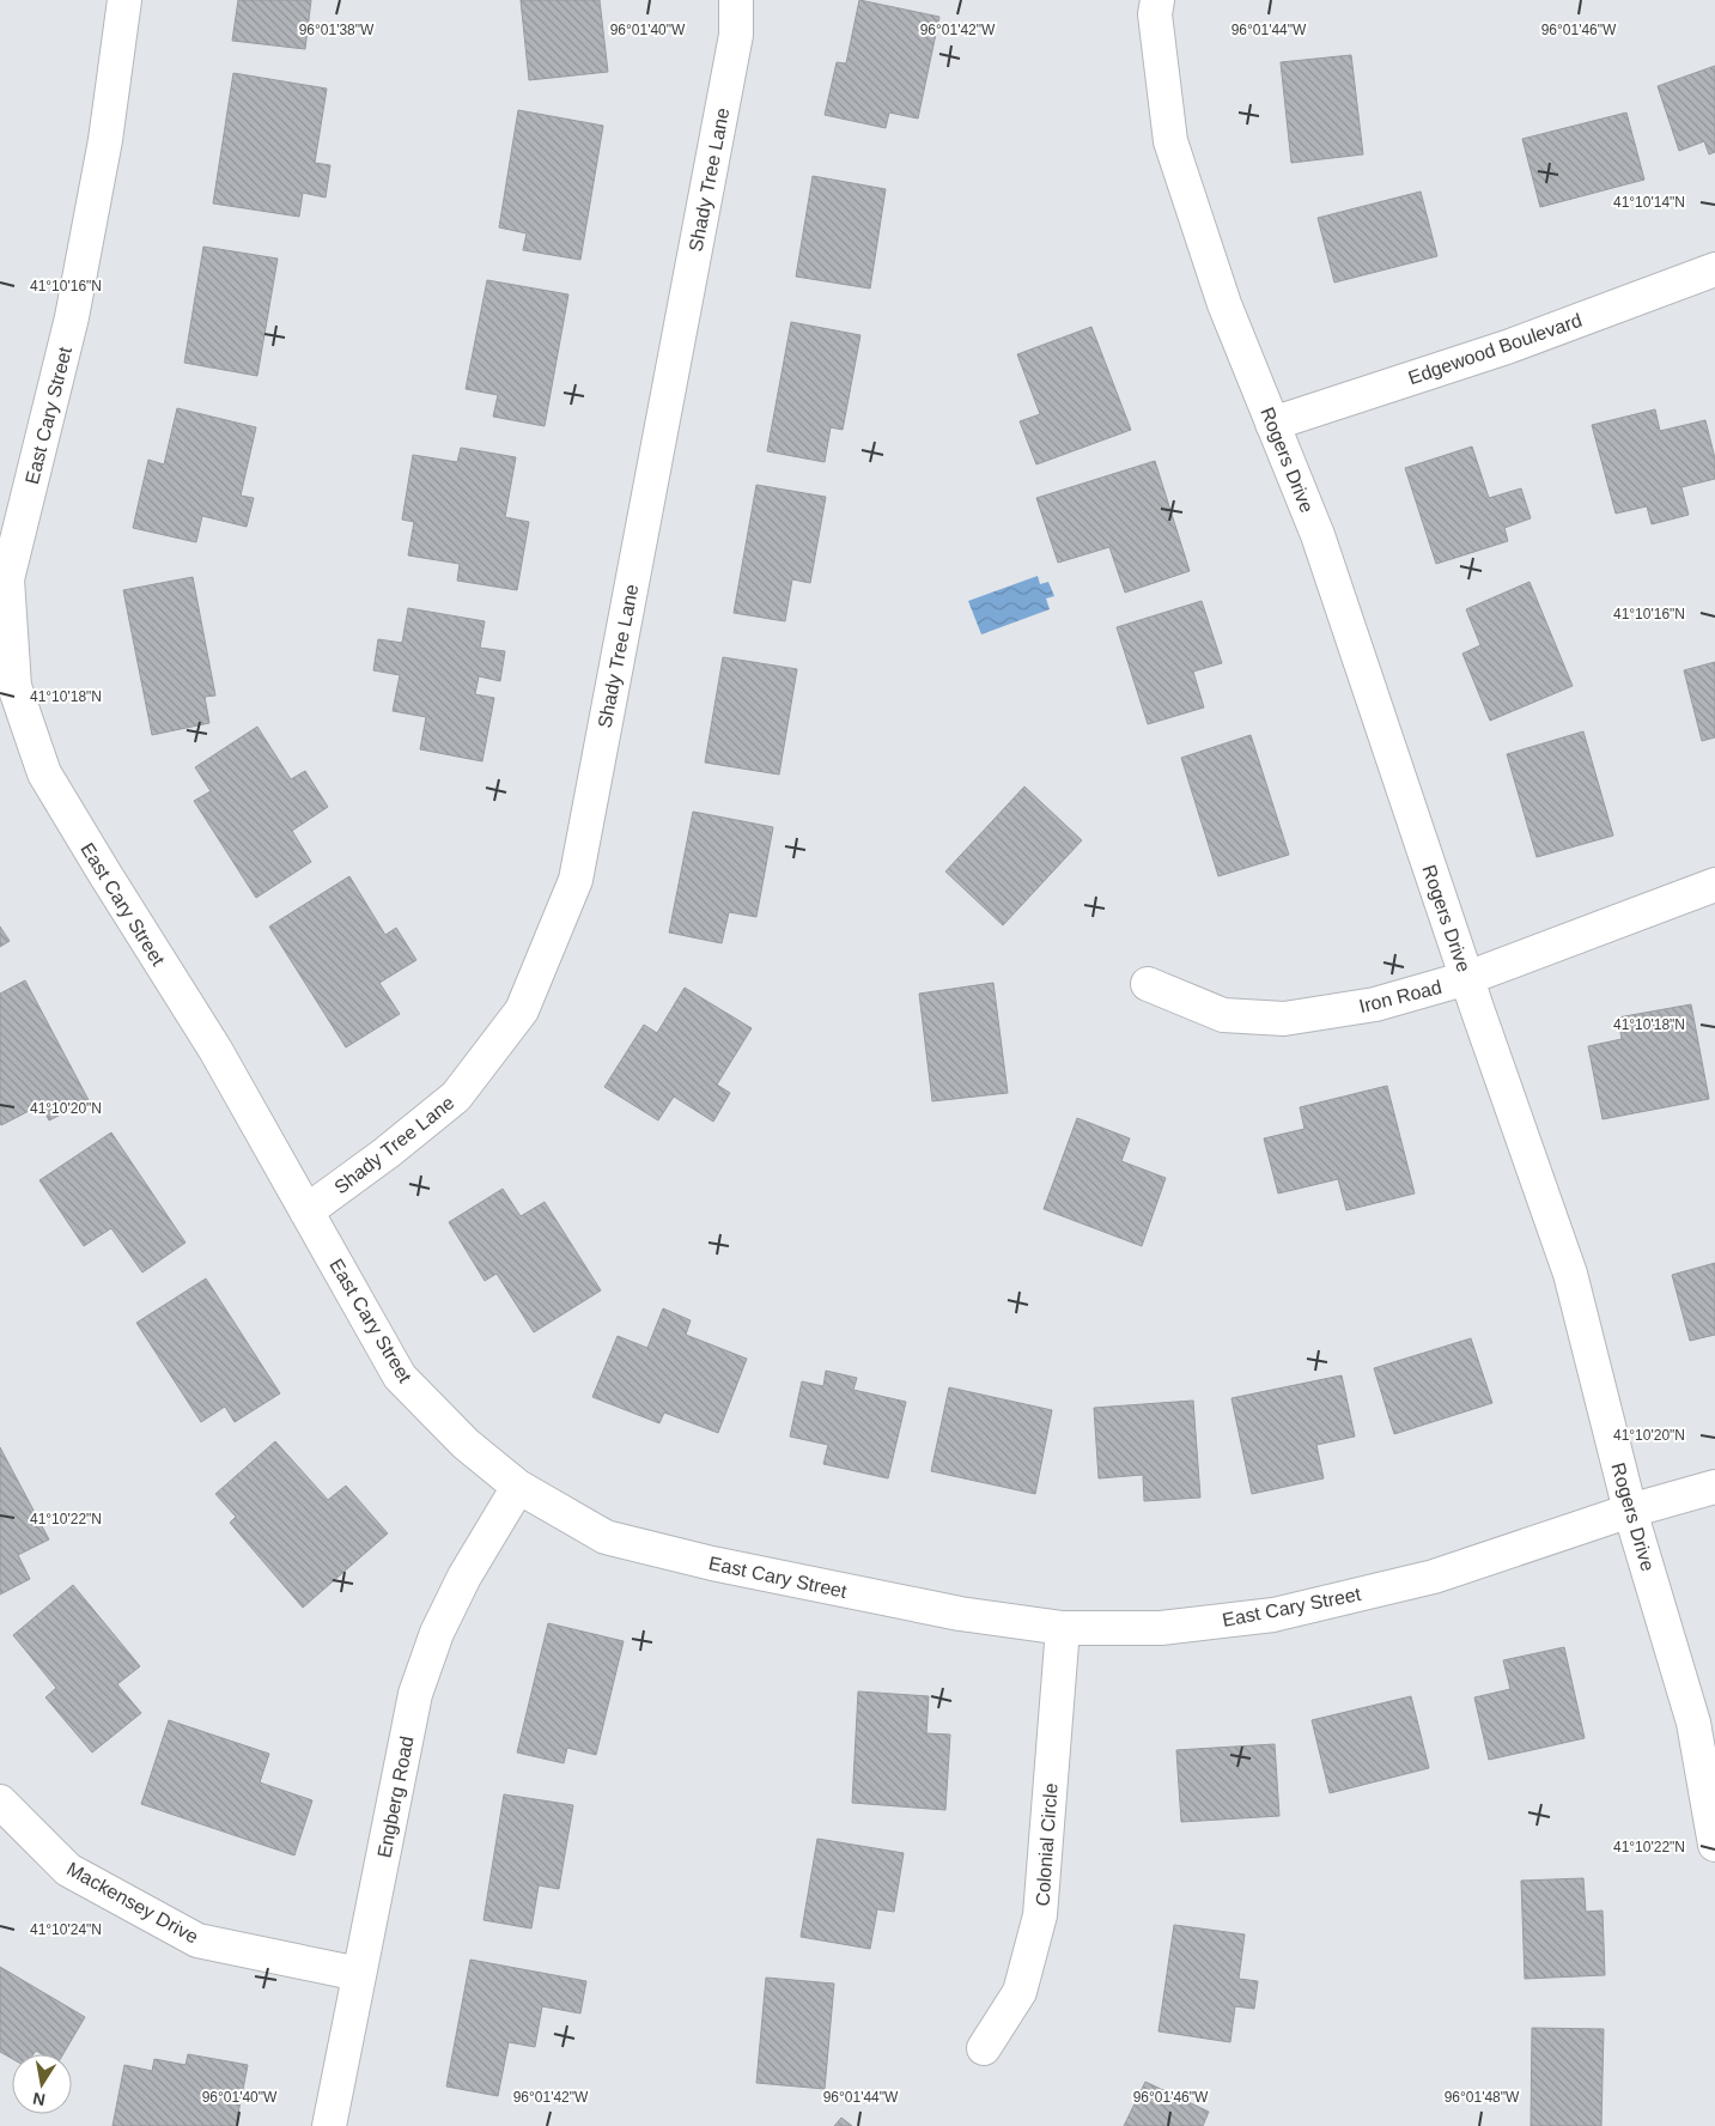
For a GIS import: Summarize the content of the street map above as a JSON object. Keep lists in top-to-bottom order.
{
  "streets": {
    "street": [
      "Shady Tree Lane",
      "Edgewood Boulevard",
      "East Cary Street",
      "Rogers Drive",
      "Iron Road",
      "Engberg Road",
      "Colonial Circle",
      "Mackensey Drive"
    ]
  },
  "crossings": [
    ["Shady Tree Lane", "East Cary Street"],
    ["Edgewood Boulevard", "Rogers Drive"],
    ["East Cary Street", "Rogers Drive"],
    ["East Cary Street", "Engberg Road"],
    ["East Cary Street", "Colonial Circle"],
    ["Rogers Drive", "Iron Road"],
    ["Engberg Road", "Mackensey Drive"]
  ],
  "north": "bottom",
  "coordinates": [
    "96°01'40\"W",
    "96°01'42\"W",
    "96°01'44\"W",
    "96°01'46\"W",
    "96°01'38\"W",
    "41°10'14\"N",
    "41°10'16\"N",
    "41°10'18\"N",
    "41°10'20\"N",
    "41°10'22\"N",
    "41°10'24\"N",
    "96°01'48\"W"
  ]
}
